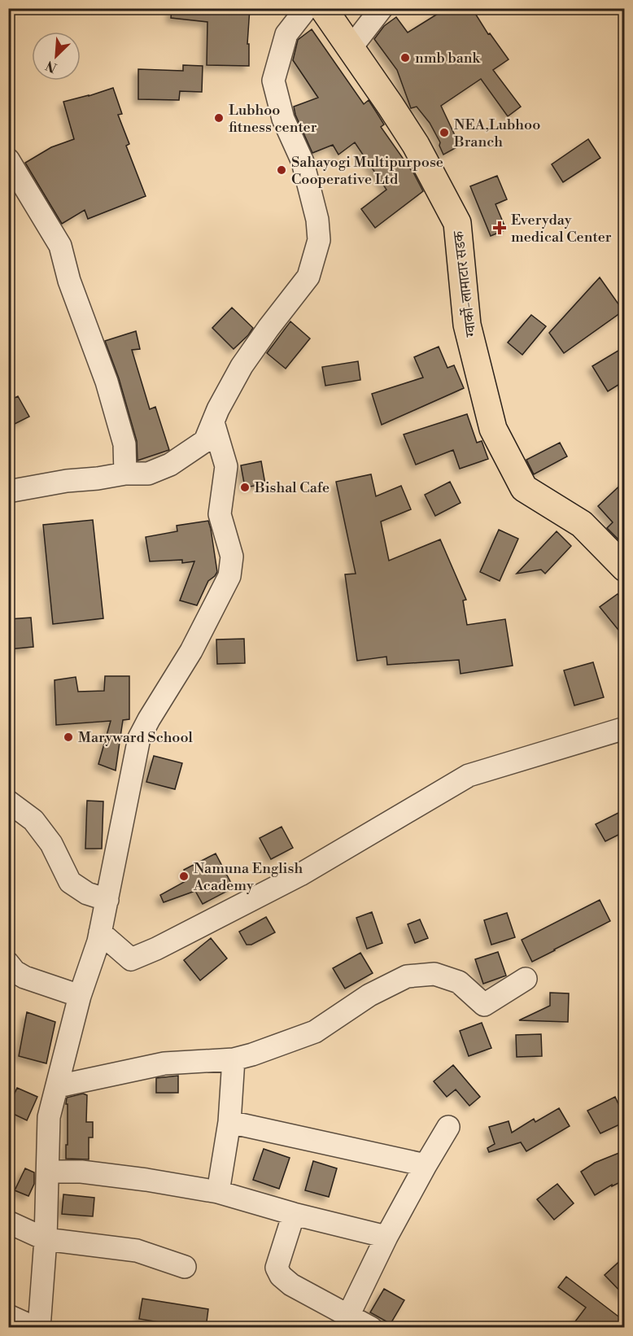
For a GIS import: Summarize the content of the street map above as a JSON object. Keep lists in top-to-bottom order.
{
  "streets": {
    "main road": ["ग्वार्को-लामाटार सडक"]
  },
  "places": {
    "other": [
      "nmb bank",
      "Lubhoo fitness center",
      "NEA,Lubhoo Branch",
      "Sahayogi Multipurpose Cooperative Ltd",
      "Bishal Cafe",
      "Maryward School",
      "Namuna English Academy"
    ],
    "health": ["Everyday medical Center"]
  },
  "north": "bottom left"
}
